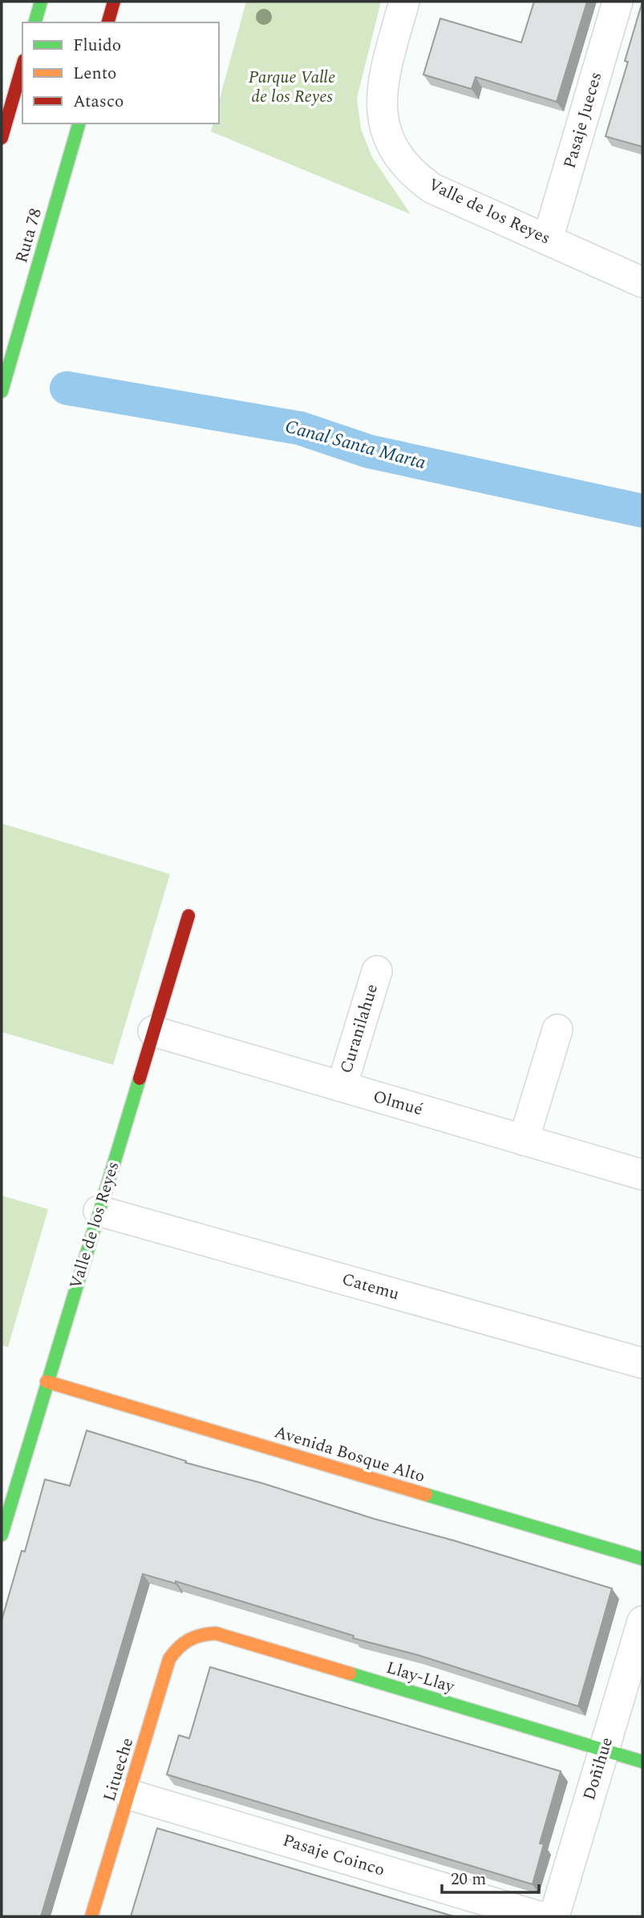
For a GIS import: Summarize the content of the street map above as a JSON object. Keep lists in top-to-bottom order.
{
  "streets": {
    "main road": [
      "Valle de los Reyes",
      "Ruta 78",
      "Avenida Bosque Alto",
      "Llay-Llay",
      "Litueche"
    ],
    "street": [
      "Pasaje Jueces",
      "Curanilahue",
      "Olmué",
      "Catemu",
      "Doñihue",
      "Pasaje Coinco"
    ]
  },
  "crossings": [
    ["Pasaje Jueces", "Valle de los Reyes"],
    ["Valle de los Reyes", "Olmué"],
    ["Valle de los Reyes", "Catemu"],
    ["Valle de los Reyes", "Avenida Bosque Alto"],
    ["Curanilahue", "Olmué"],
    ["Llay-Llay", "Doñihue"],
    ["Llay-Llay", "Litueche"],
    ["Litueche", "Pasaje Coinco"]
  ],
  "water": ["Canal Santa Marta"],
  "parks": ["Parque Valle de los Reyes"],
  "legend": ["Fluido", "Lento", "Atasco"],
  "scale_bar": "20 m"
}
